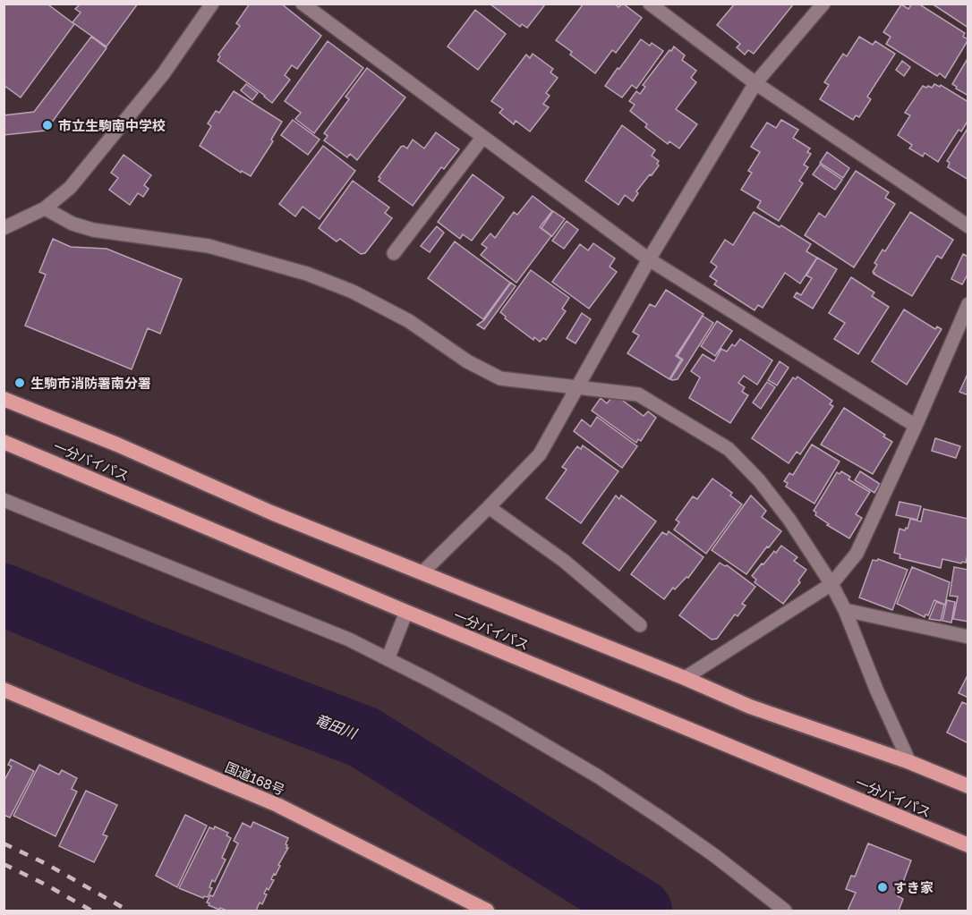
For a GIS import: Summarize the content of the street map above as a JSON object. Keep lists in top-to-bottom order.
{
  "streets": {
    "highway": ["一分バイパス", "国道168号"]
  },
  "water": ["竜田川"],
  "places": ["市立生駒南中学校", "生駒市消防署南分署", "すき家"]
}
